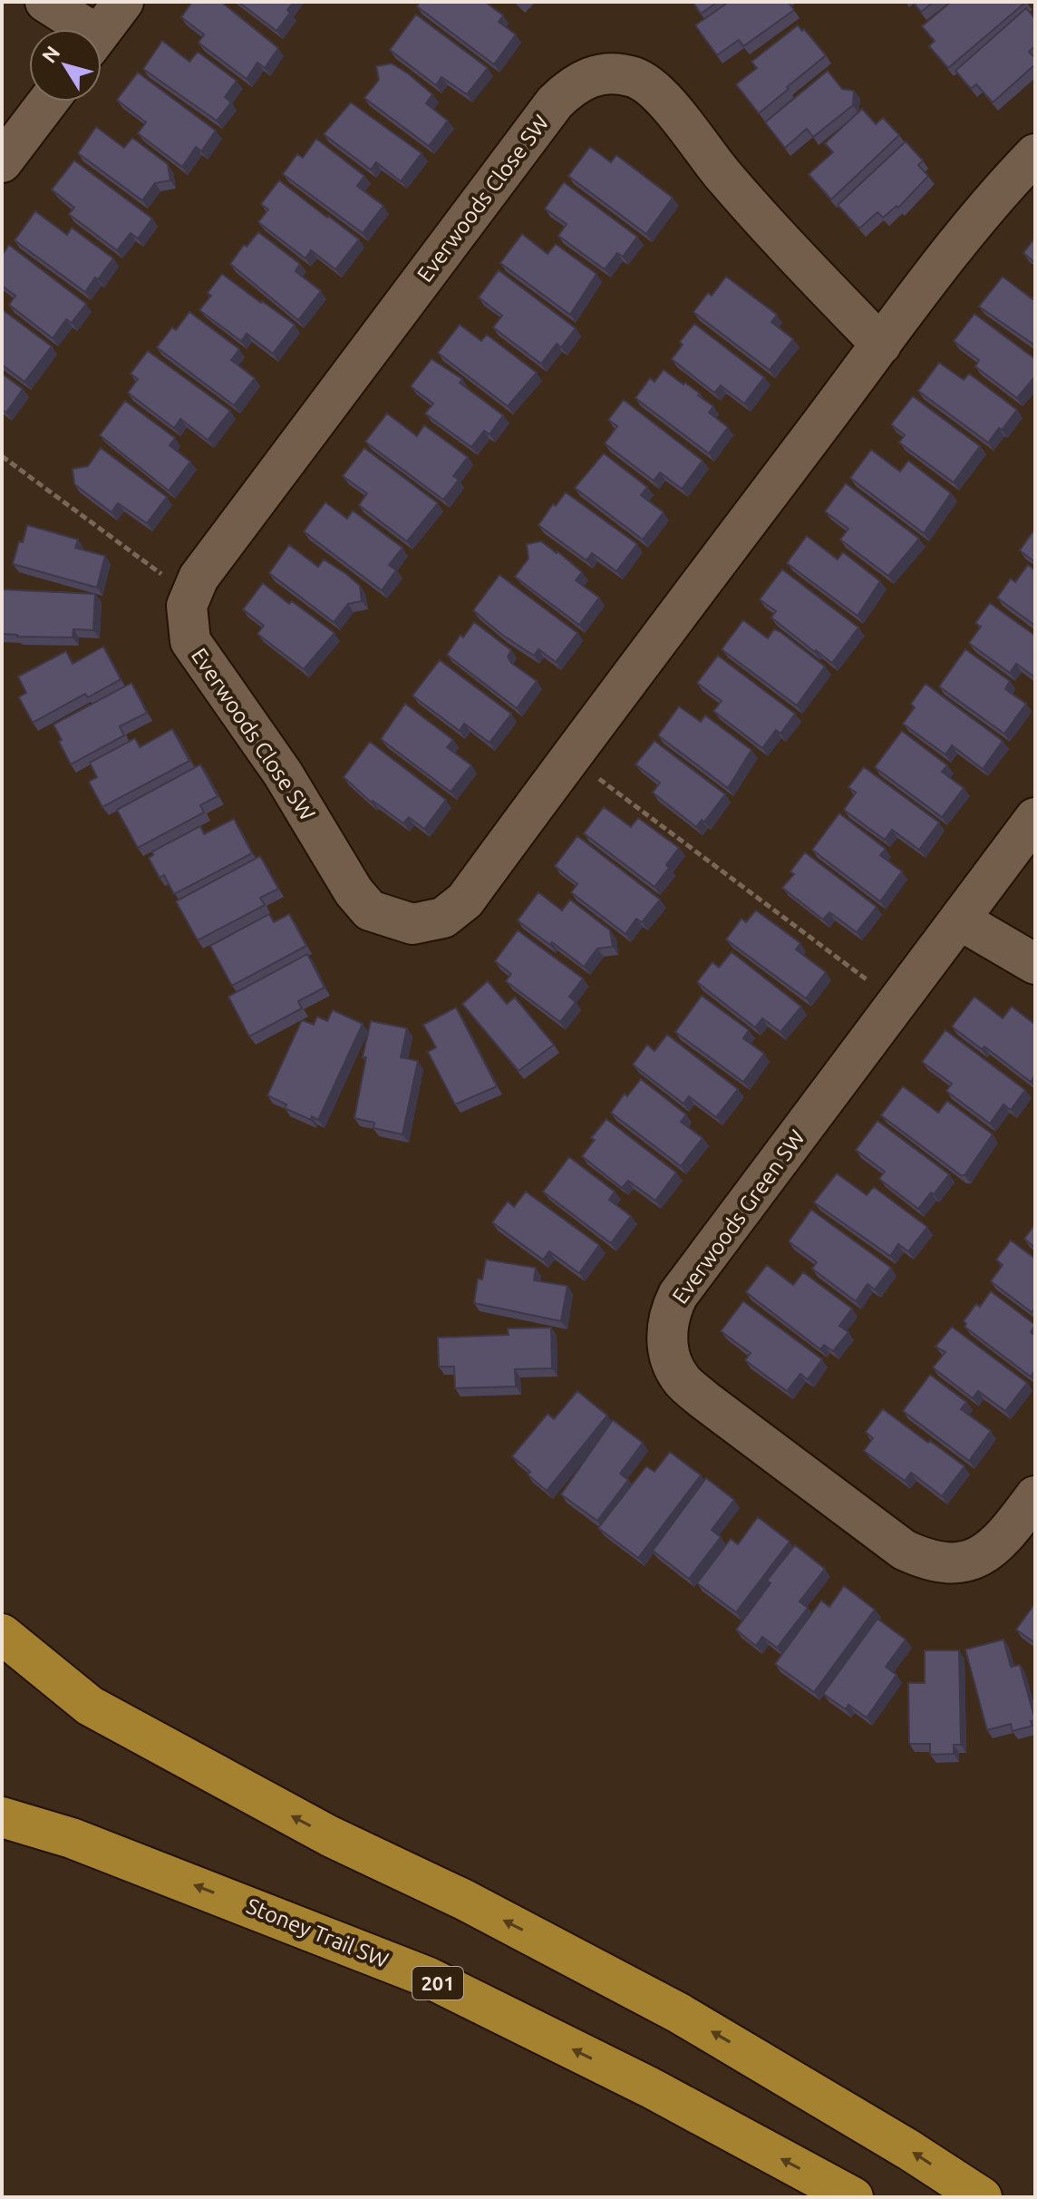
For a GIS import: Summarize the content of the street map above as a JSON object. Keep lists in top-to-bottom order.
{
  "streets": {
    "highway": ["Stoney Trail SW", "201"],
    "street": ["Everwoods Close SW", "Everwoods Green SW"]
  },
  "north": "top left"
}
